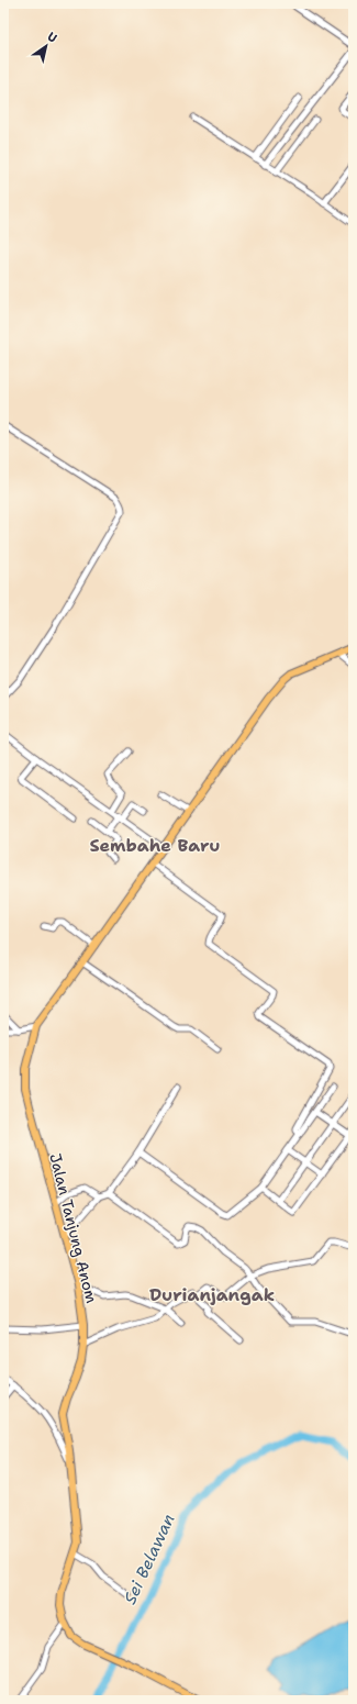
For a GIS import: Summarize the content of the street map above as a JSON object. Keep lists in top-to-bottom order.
{
  "streets": {
    "main road": ["Jalan Tanjung Anom"]
  },
  "districts": ["Sembahe Baru", "Durianjangak"],
  "water": ["Sei Belawan"],
  "north": "top right"
}
